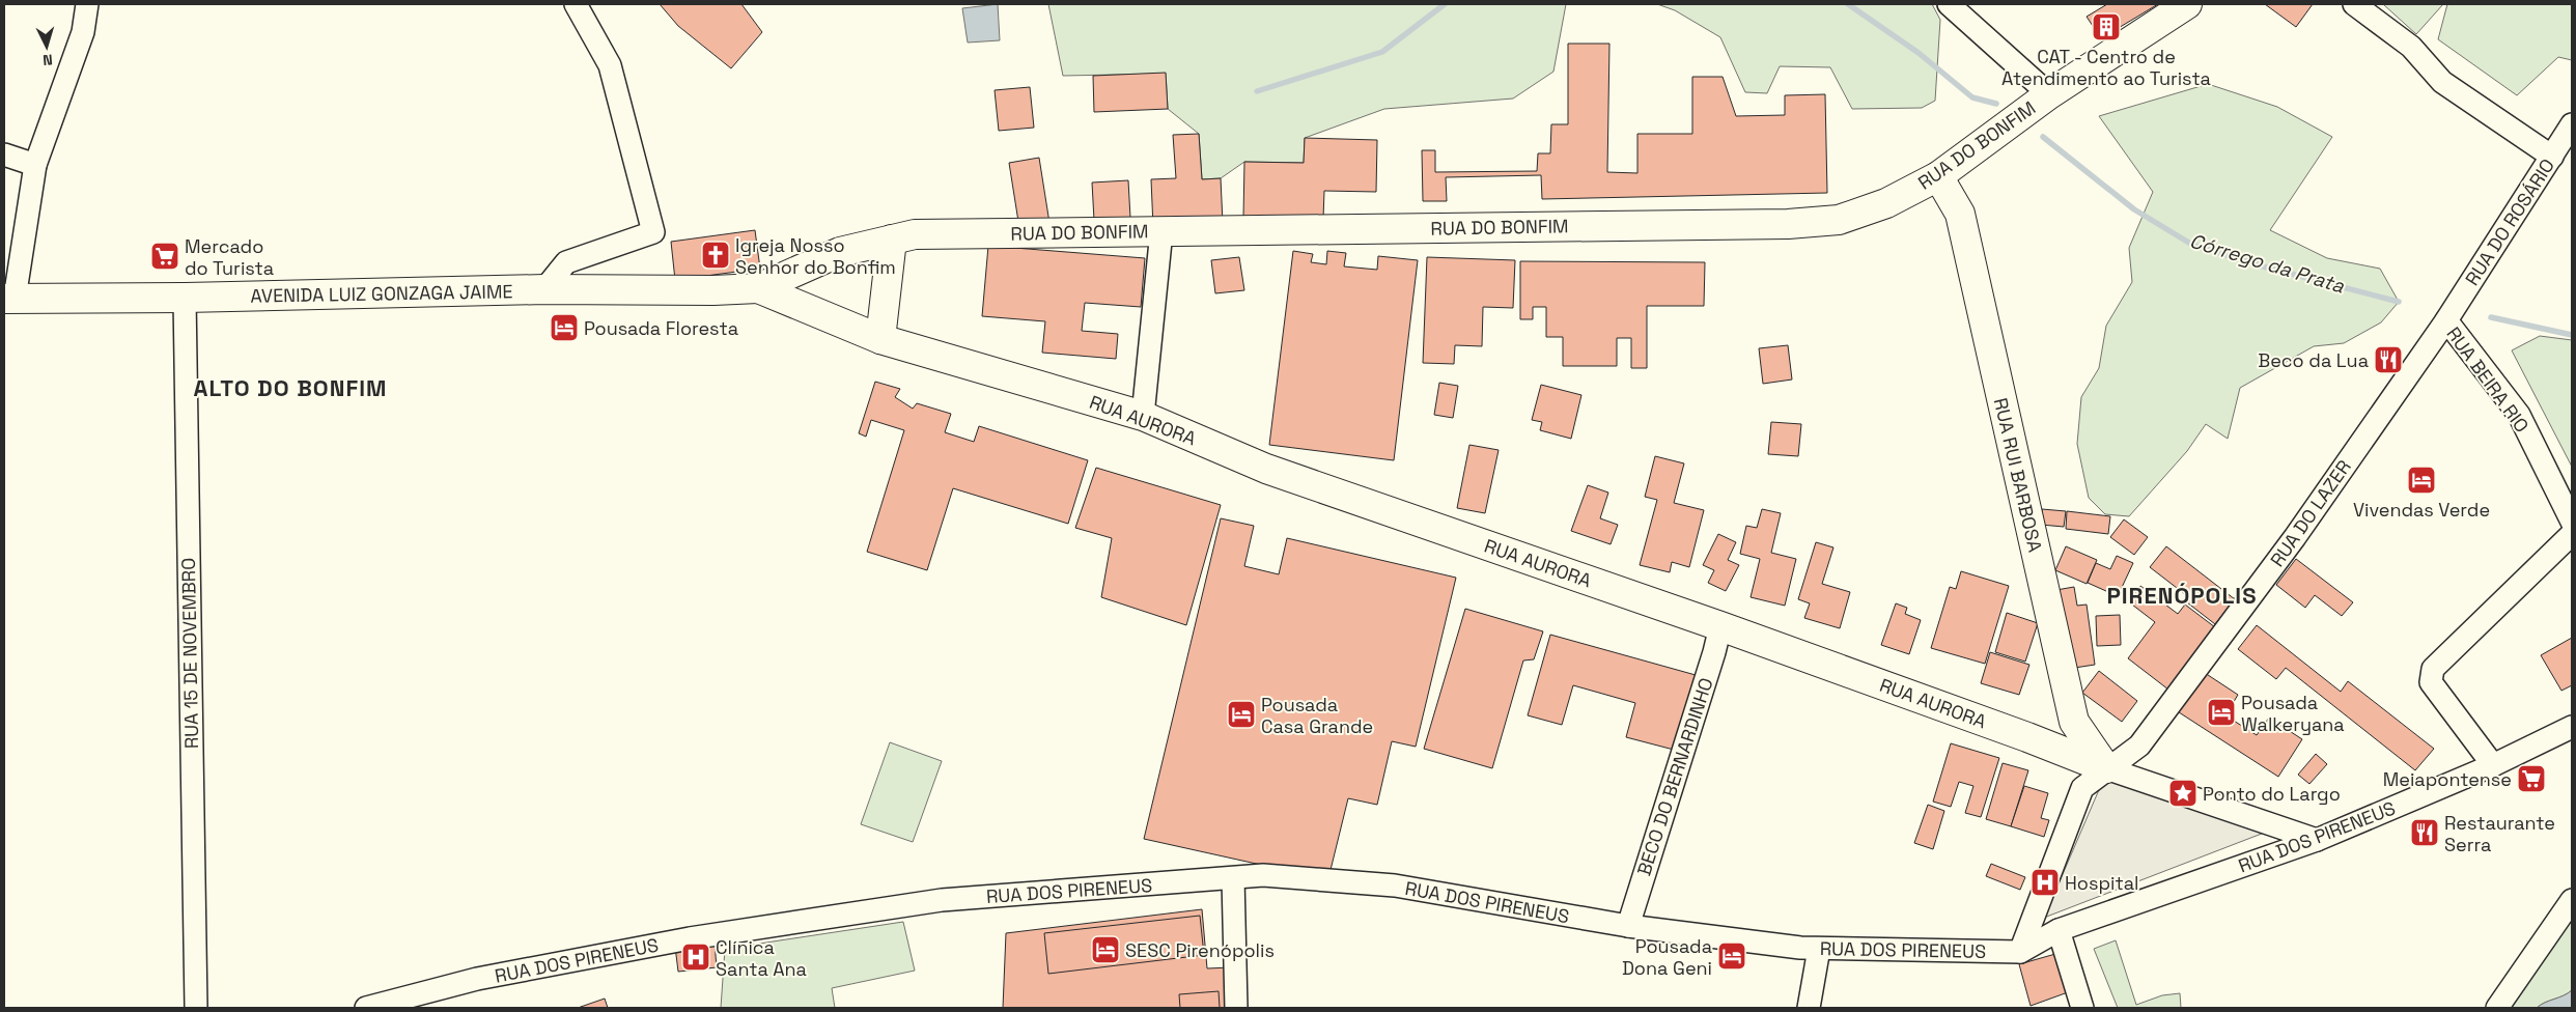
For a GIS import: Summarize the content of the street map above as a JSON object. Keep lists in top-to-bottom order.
{
  "streets": {
    "main road": [
      "RUA DO BONFIM",
      "AVENIDA LUIZ GONZAGA JAIME",
      "RUA AURORA",
      "RUA RUI BARBOSA"
    ],
    "street": [
      "RUA DO ROSÁRIO",
      "RUA BEIRA RIO",
      "RUA DO LAZER",
      "RUA 15 DE NOVEMBRO",
      "BECO DO BERNARDINHO",
      "RUA DOS PIRENEUS"
    ]
  },
  "crossings": [
    ["RUA DO BONFIM", "AVENIDA LUIZ GONZAGA JAIME"],
    ["RUA DO BONFIM", "RUA AURORA"],
    ["RUA DO BONFIM", "RUA RUI BARBOSA"],
    ["RUA DO ROSÁRIO", "RUA BEIRA RIO"],
    ["RUA DO ROSÁRIO", "RUA DO LAZER"],
    ["AVENIDA LUIZ GONZAGA JAIME", "RUA AURORA"],
    ["AVENIDA LUIZ GONZAGA JAIME", "RUA 15 DE NOVEMBRO"],
    ["RUA BEIRA RIO", "RUA DO LAZER"],
    ["RUA AURORA", "RUA RUI BARBOSA"],
    ["RUA AURORA", "RUA DO LAZER"],
    ["RUA AURORA", "BECO DO BERNARDINHO"],
    ["RUA AURORA", "RUA DOS PIRENEUS"],
    ["RUA RUI BARBOSA", "RUA DO LAZER"],
    ["RUA DO LAZER", "RUA DOS PIRENEUS"],
    ["BECO DO BERNARDINHO", "RUA DOS PIRENEUS"]
  ],
  "districts": ["ALTO DO BONFIM", "PIRENÓPOLIS"],
  "water": ["Córrego da Prata"],
  "places": {
    "building": ["CAT - Centro de Atendimento ao Turista"],
    "church": ["Igreja Nosso Senhor do Bonfim"],
    "supermarket": ["Mercado do Turista", "Meiapontense"],
    "hotel": [
      "Pousada Floresta",
      "Vivendas Verde",
      "Pousada Walkeryana",
      "Pousada Casa Grande",
      "SESC Pirenópolis",
      "Pousada Dona Geni"
    ],
    "restaurant": ["Beco da Lua", "Restaurante Serra"],
    "place": ["Ponto do Largo"],
    "hospital": ["Hospital", "Clínica Santa Ana"]
  },
  "north": "bottom"
}
